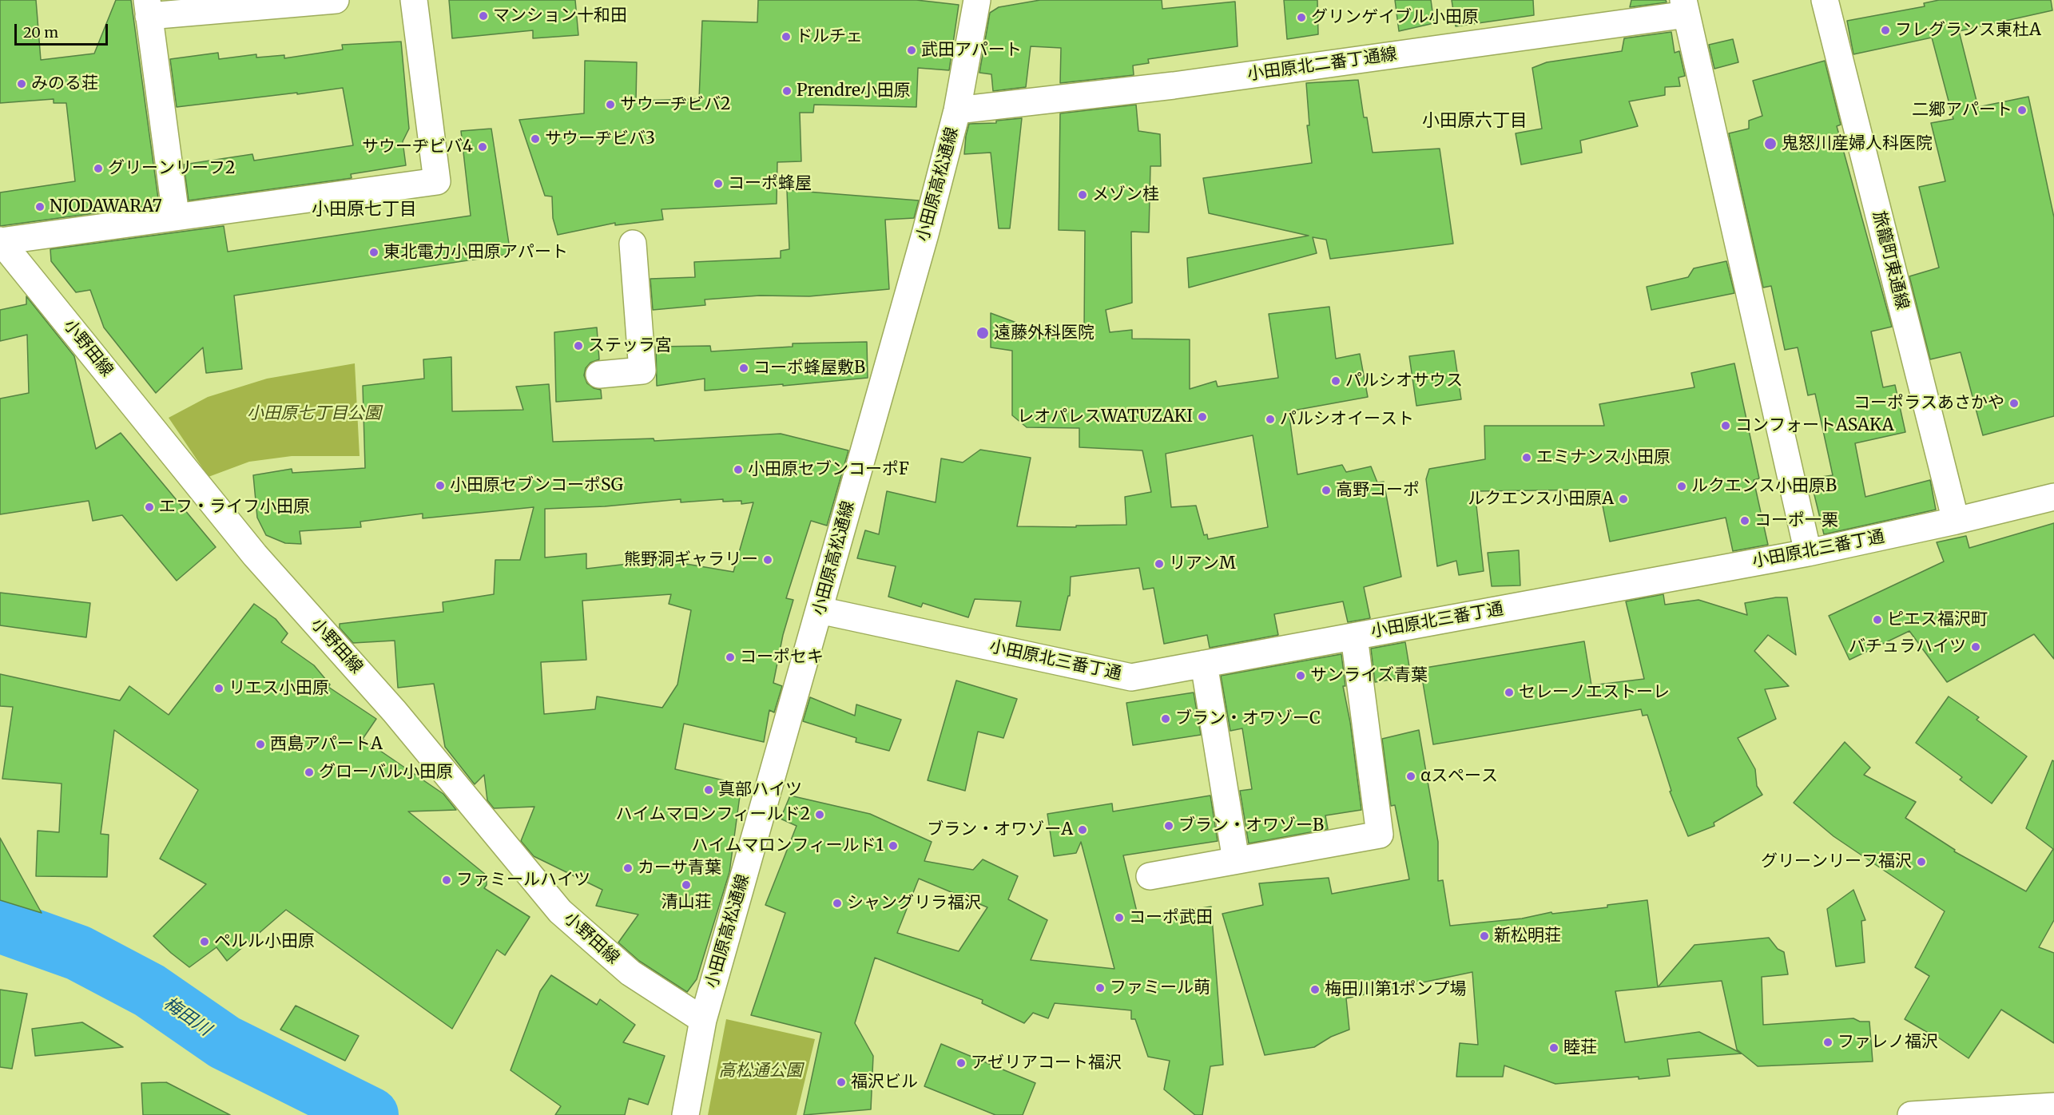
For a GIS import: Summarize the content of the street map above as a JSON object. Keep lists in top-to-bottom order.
{
  "streets": {
    "street": [
      "小田原北二番丁通線",
      "小田原高松通線",
      "旅籠町東通線",
      "小野田線",
      "小田原北三番丁通"
    ]
  },
  "crossings": [
    ["小田原北二番丁通線", "小田原高松通線"],
    ["小田原高松通線", "小野田線"],
    ["小田原高松通線", "小田原北三番丁通"],
    ["旅籠町東通線", "小田原北三番丁通"]
  ],
  "districts": ["小田原六丁目", "小田原七丁目"],
  "water": ["梅田川"],
  "parks": ["小田原七丁目公園", "高松通公園"],
  "places": [
    "マンション十和田",
    "グリンゲイブル小田原",
    "フレグランス東杜A",
    "ドルチェ",
    "武田アパート",
    "みのる荘",
    "Prendre小田原",
    "サウーヂビバ2",
    "二郷アパート",
    "サウーヂビバ3",
    "鬼怒川産婦人科医院",
    "サウーヂビバ4",
    "グリーンリーフ2",
    "コーポ蜂屋",
    "メゾン桂",
    "NJODAWARA7",
    "東北電力小田原アパート",
    "遠藤外科医院",
    "ステッラ宮",
    "コーポ蜂屋敷B",
    "パルシオサウス",
    "コーポラスあさかや",
    "レオパレスWATUZAKI",
    "パルシオイースト",
    "コンフォートASAKA",
    "エミナンス小田原",
    "小田原セブンコーポF",
    "小田原セブンコーポSG",
    "ルクエンス小田原B",
    "高野コーポ",
    "ルクエンス小田原A",
    "エフ・ライフ小田原",
    "コーポ一栗",
    "熊野洞ギャラリー",
    "リアンM",
    "ピエス福沢町",
    "バチュラハイツ",
    "コーポセキ",
    "サンライズ青葉",
    "リエス小田原",
    "セレーノエストーレ",
    "ブラン・オワゾーC",
    "西島アパートA",
    "グローバル小田原",
    "αスペース",
    "真部ハイツ",
    "ハイムマロンフィールド2",
    "ブラン・オワゾーB",
    "ブラン・オワゾーA",
    "ハイムマロンフィールド1",
    "グリーンリーフ福沢",
    "カーサ青葉",
    "ファミールハイツ",
    "清山荘",
    "シャングリラ福沢",
    "コーポ武田",
    "新松明荘",
    "ペルル小田原",
    "ファミール萌",
    "梅田川第1ポンプ場",
    "ファレノ福沢",
    "睦荘",
    "アゼリアコート福沢",
    "福沢ビル"
  ],
  "scale_bar": "20 m"
}
